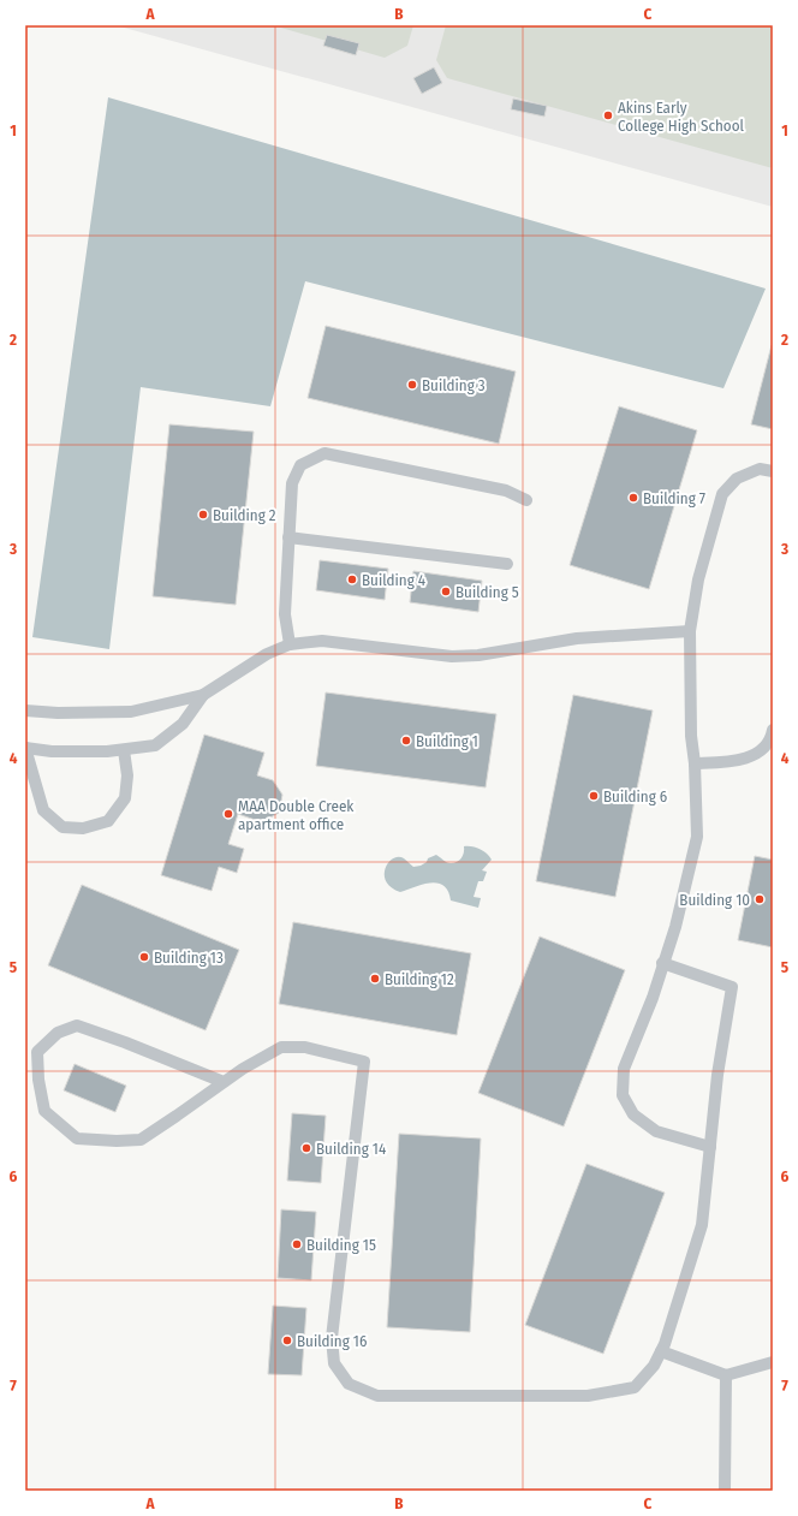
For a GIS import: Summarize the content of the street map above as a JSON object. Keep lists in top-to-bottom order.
{
  "places": [
    "Akins Early College High School",
    "Building 3",
    "Building 7",
    "Building 2",
    "Building 4",
    "Building 5",
    "Building 1",
    "Building 6",
    "MAA Double Creek apartment office",
    "Building 10",
    "Building 13",
    "Building 12",
    "Building 14",
    "Building 15",
    "Building 16"
  ],
  "grid": {
    "columns": ["A", "B", "C"],
    "rows": [
      "1",
      "2",
      "3",
      "4",
      "5",
      "6",
      "7"
    ]
  }
}
